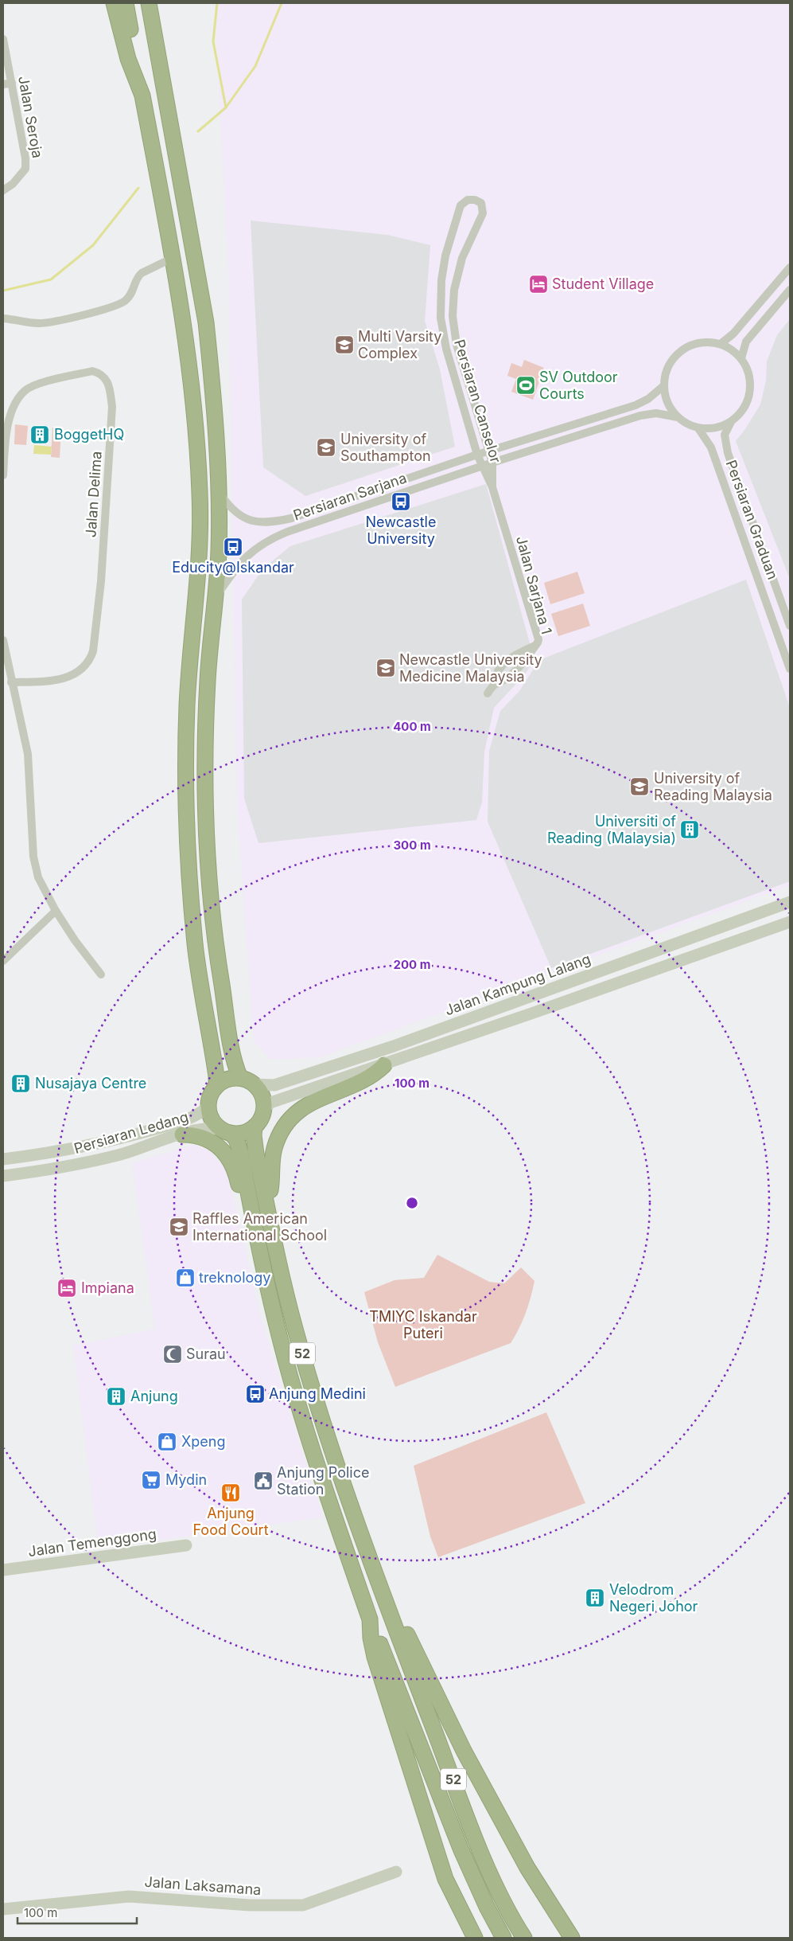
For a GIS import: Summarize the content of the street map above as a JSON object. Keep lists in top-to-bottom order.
{
  "streets": {
    "highway": ["52"],
    "main road": [
      "Jalan Kampung Lalang",
      "Persiaran Ledang",
      "Jalan Temenggong",
      "Jalan Laksamana"
    ],
    "street": [
      "Jalan Seroja",
      "Persiaran Canselor",
      "Jalan Delima",
      "Persiaran Sarjana",
      "Persiaran Graduan",
      "Jalan Sarjana 1"
    ]
  },
  "crossings": [
    ["Persiaran Canselor", "Persiaran Sarjana"],
    ["Persiaran Canselor", "Jalan Sarjana 1"],
    ["Persiaran Sarjana", "Persiaran Graduan"],
    ["Jalan Kampung Lalang", "Persiaran Ledang"],
    ["Jalan Kampung Lalang", "52"],
    ["Persiaran Ledang", "52"]
  ],
  "parks": ["TMIYC Iskandar Puteri"],
  "places": {
    "hotel": ["Student Village", "Impiana"],
    "school or university": [
      "Multi Varsity Complex",
      "University of Southampton",
      "Newcastle University Medicine Malaysia",
      "University of Reading Malaysia",
      "Raffles American International School"
    ],
    "sports": ["SV Outdoor Courts"],
    "building": [
      "BoggetHQ",
      "Universiti of Reading (Malaysia)",
      "Nusajaya Centre",
      "Anjung",
      "Velodrom Negeri Johor"
    ],
    "bus stop": ["Newcastle University", "Educity@Iskandar", "Anjung Medini"],
    "shop": ["treknology", "Xpeng"],
    "mosque": ["Surau"],
    "supermarket": ["Mydin"],
    "public building": ["Anjung Police Station"],
    "restaurant": ["Anjung Food Court"]
  },
  "scale_bar": "100 m",
  "rings": [
    "400 m",
    "300 m",
    "200 m",
    "100 m"
  ]
}
